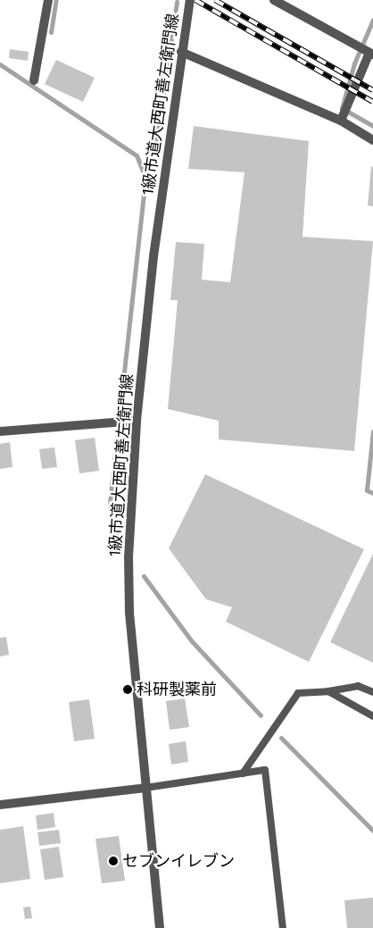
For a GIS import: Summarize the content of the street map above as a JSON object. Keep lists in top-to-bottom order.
{
  "streets": {
    "street": ["1級市道大西町善左衛門線"]
  },
  "places": ["科研製薬前", "セブンイレブン"]
}
